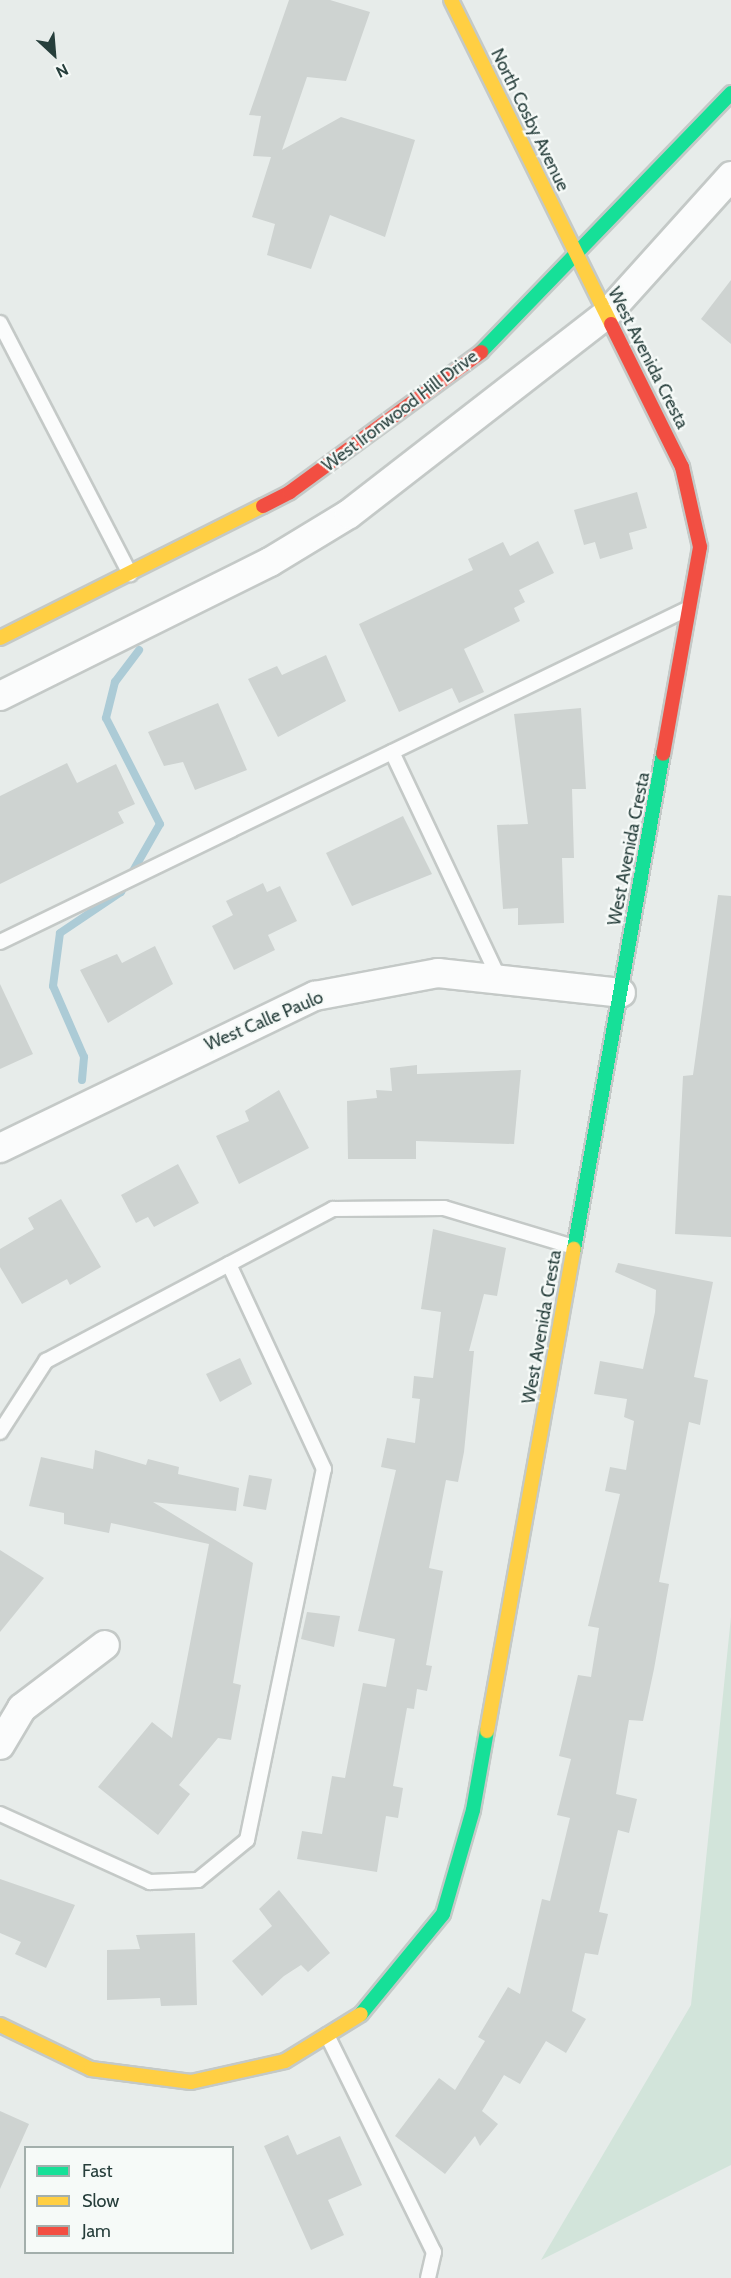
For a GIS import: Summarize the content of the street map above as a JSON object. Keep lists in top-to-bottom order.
{
  "streets": {
    "street": [
      "North Cosby Avenue",
      "West Avenida Cresta",
      "West Ironwood Hill Drive",
      "West Calle Paulo"
    ]
  },
  "crossings": [
    ["North Cosby Avenue", "West Avenida Cresta"],
    ["North Cosby Avenue", "West Ironwood Hill Drive"],
    ["West Avenida Cresta", "West Ironwood Hill Drive"],
    ["West Avenida Cresta", "West Calle Paulo"]
  ],
  "legend": ["Fast", "Slow", "Jam"],
  "north": "bottom right"
}
